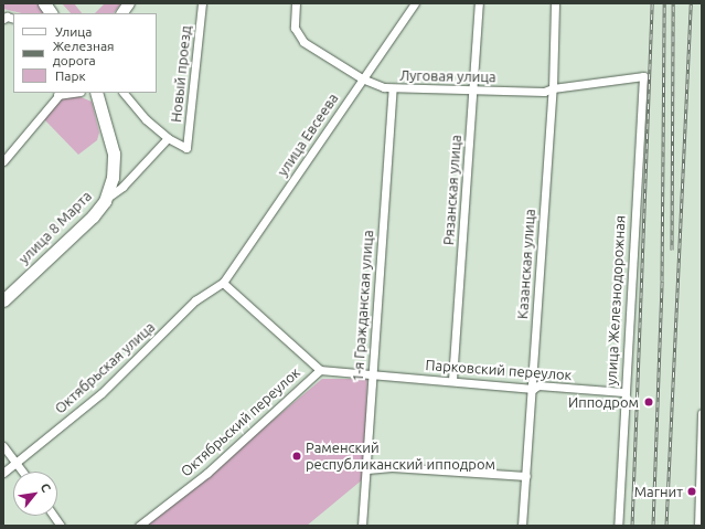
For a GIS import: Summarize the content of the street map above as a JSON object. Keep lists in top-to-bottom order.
{
  "streets": {
    "main road": ["улица 8 Марта"],
    "street": [
      "Новый проезд",
      "Луговая улица",
      "улица Евсеева",
      "Рязанская улица",
      "Казанская улица",
      "улица Железнодорожная",
      "1-я Гражданская улица",
      "Октябрьская улица",
      "Парковский переулок",
      "Октябрьский переулок"
    ]
  },
  "crossings": [
    ["Луговая улица", "улица Евсеева"],
    ["Луговая улица", "Рязанская улица"],
    ["Луговая улица", "Казанская улица"],
    ["Луговая улица", "улица Железнодорожная"],
    ["Луговая улица", "1-я Гражданская улица"],
    ["улица Евсеева", "Октябрьская улица"],
    ["Рязанская улица", "Парковский переулок"],
    ["Казанская улица", "Парковский переулок"],
    ["улица Железнодорожная", "Парковский переулок"],
    ["1-я Гражданская улица", "Парковский переулок"],
    ["1-я Гражданская улица", "Октябрьский переулок"],
    ["Парковский переулок", "Октябрьский переулок"]
  ],
  "places": ["Ипподром", "Раменский республиканский ипподром", "Магнит"],
  "legend": ["Улица", "Железная дорога", "Парк"],
  "north": "top right"
}
